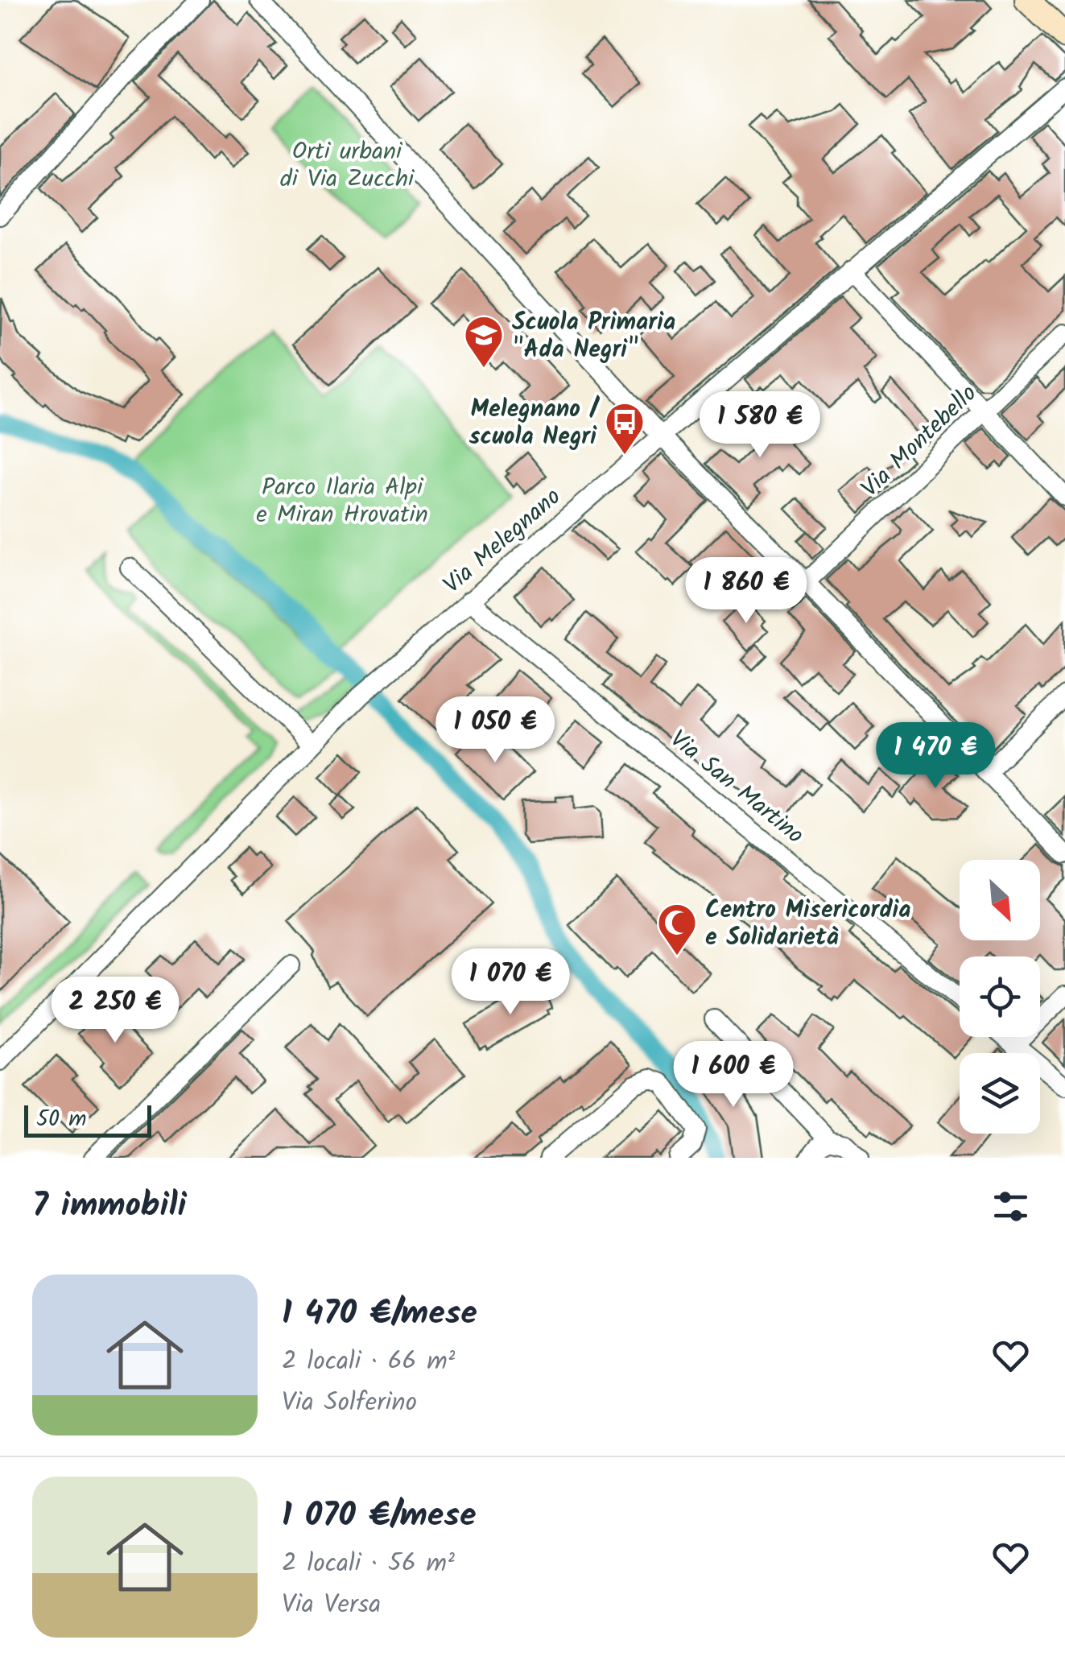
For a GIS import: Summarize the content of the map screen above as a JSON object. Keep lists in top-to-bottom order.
{
  "streets": {
    "street": ["Via Montebello", "Via Melegnano", "Via San Martino"]
  },
  "crossings": [
    ["Via Melegnano", "Via San Martino"]
  ],
  "parks": ["Orti urbani di Via Zucchi", "Parco Ilaria Alpi e Miran Hrovatin"],
  "places": {
    "school or university": ["Scuola Primaria \"Ada Negri\""],
    "bus stop": ["Melegnano / scuola Negri"],
    "mosque": ["Centro Misericordia e Solidarietà"]
  },
  "scale_bar": "50 m",
  "north": "bottom right",
  "page": {
    "price": [
      "1 580 €",
      "1 860 €",
      "1 050 €",
      "1 470 €",
      "1 070 €",
      "2 250 €",
      "1 600 €"
    ],
    "scale": "50 m",
    "heading": "7 immobili",
    "list": [
      {
        "name": "1 470 €/mese",
        "note": "2 locali · 66 m² · Via Solferino"
      },
      {
        "name": "1 070 €/mese",
        "note": "2 locali · 56 m² · Via Versa"
      }
    ]
  }
}
